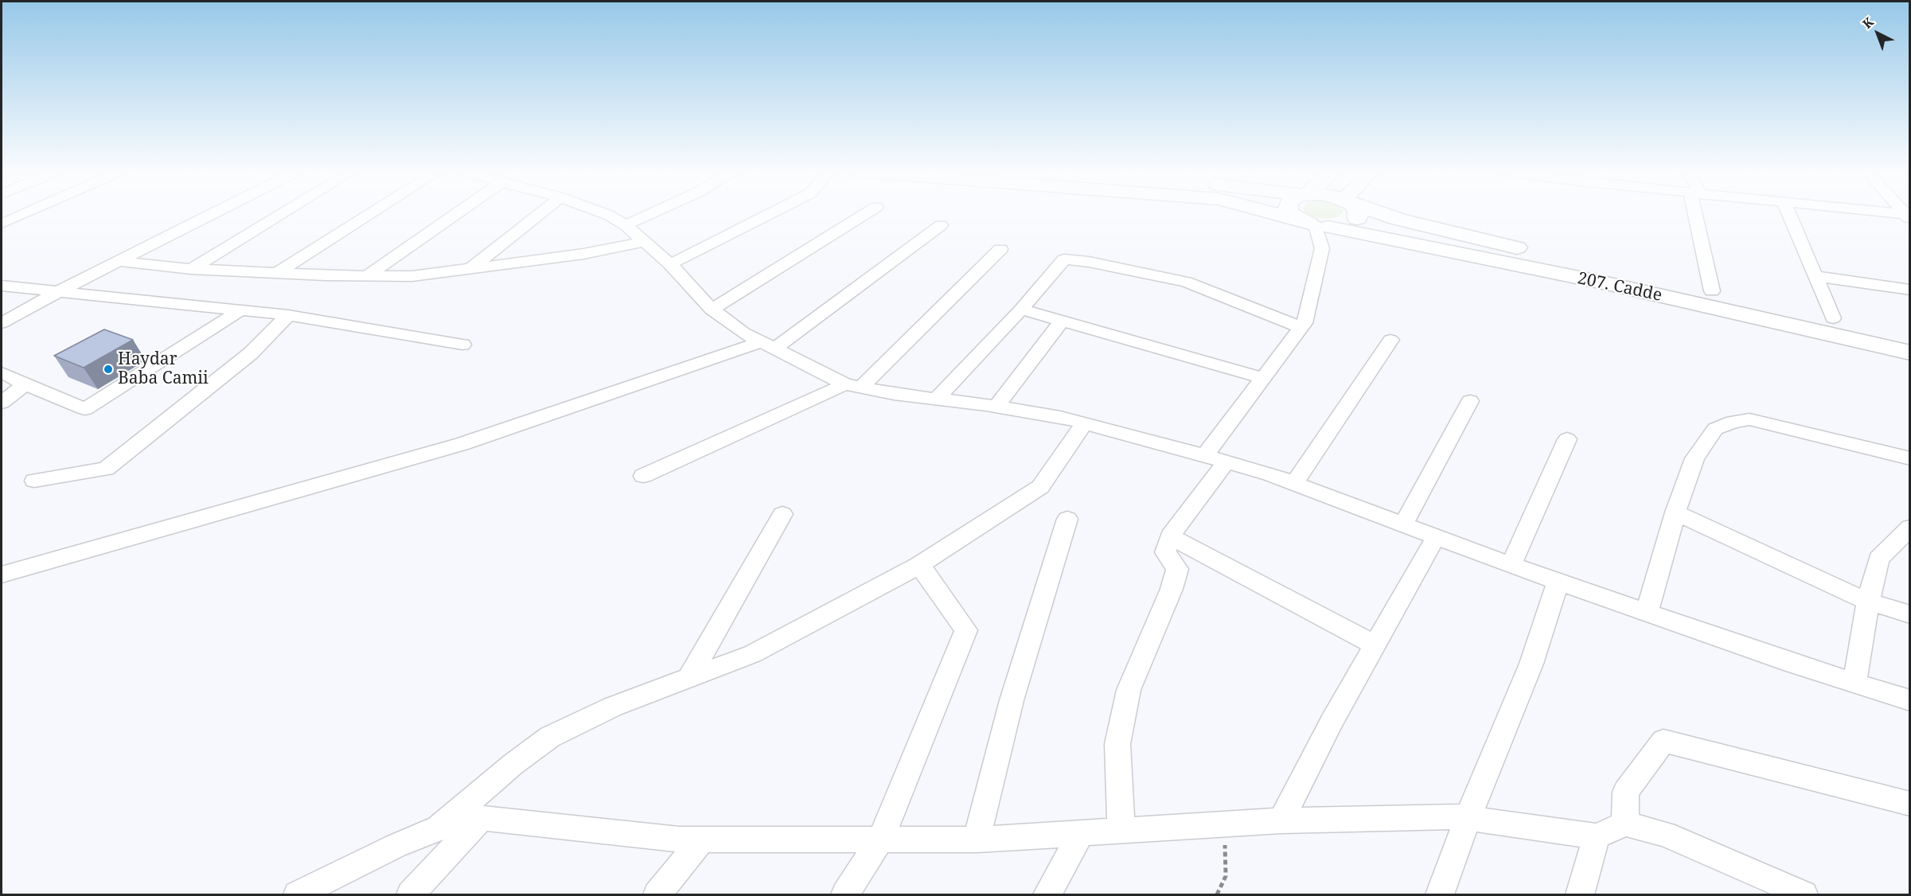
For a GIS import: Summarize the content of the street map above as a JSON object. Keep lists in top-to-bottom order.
{
  "streets": {
    "main road": ["207. Cadde"]
  },
  "places": ["Haydar Baba Camii"],
  "north": "top left"
}
